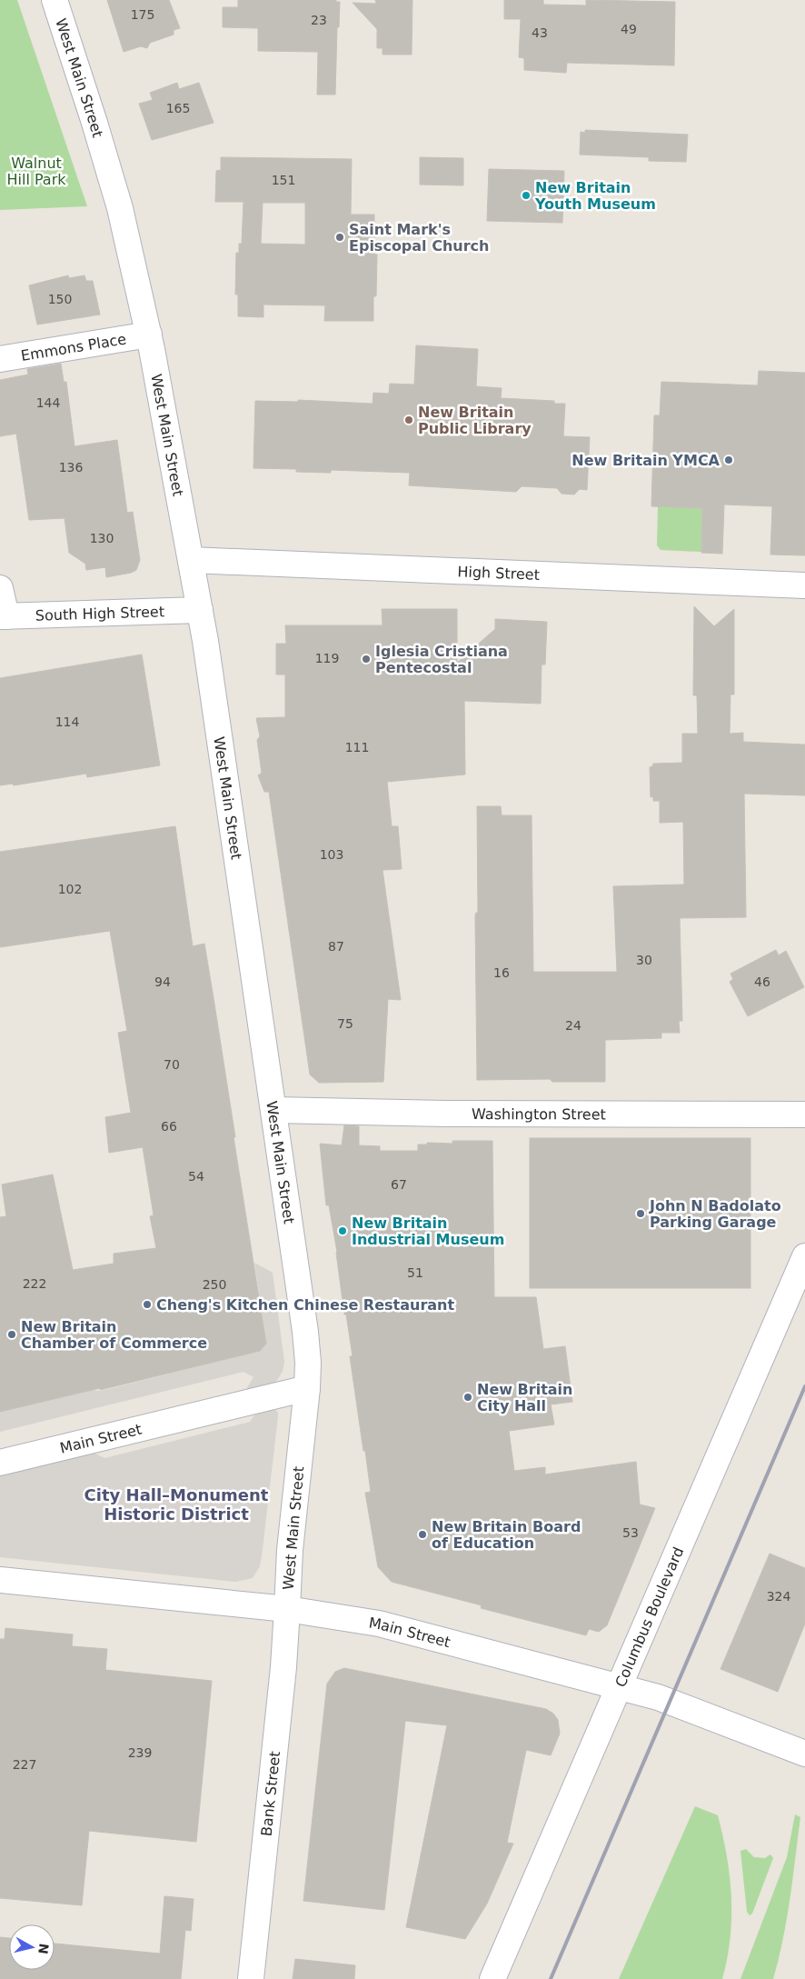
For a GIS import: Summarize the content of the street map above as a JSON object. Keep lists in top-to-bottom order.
{
  "streets": {
    "main road": [
      "West Main Street",
      "Emmons Place",
      "High Street",
      "South High Street",
      "Washington Street",
      "Main Street",
      "Columbus Boulevard",
      "Bank Street"
    ]
  },
  "crossings": [
    ["West Main Street", "Emmons Place"],
    ["West Main Street", "High Street"],
    ["West Main Street", "South High Street"],
    ["West Main Street", "Washington Street"],
    ["West Main Street", "Main Street"],
    ["West Main Street", "Bank Street"],
    ["Main Street", "Columbus Boulevard"],
    ["Main Street", "Bank Street"]
  ],
  "districts": ["City Hall–Monument Historic District"],
  "parks": ["Walnut Hill Park"],
  "places": [
    "New Britain Youth Museum",
    "Saint Mark's Episcopal Church",
    "New Britain Public Library",
    "New Britain YMCA",
    "Iglesia Cristiana Pentecostal",
    "John N Badolato Parking Garage",
    "New Britain Industrial Museum",
    "Cheng's Kitchen Chinese Restaurant",
    "New Britain Chamber of Commerce",
    "New Britain City Hall",
    "New Britain Board of Education"
  ],
  "house_numbers": [
    "175",
    "23",
    "49",
    "43",
    "165",
    "151",
    "150",
    "144",
    "136",
    "130",
    "119",
    "114",
    "111",
    "103",
    "102",
    "87",
    "30",
    "16",
    "94",
    "46",
    "75",
    "24",
    "70",
    "66",
    "54",
    "67",
    "51",
    "222",
    "250",
    "53",
    "324",
    "239",
    "227"
  ],
  "north": "right"
}
